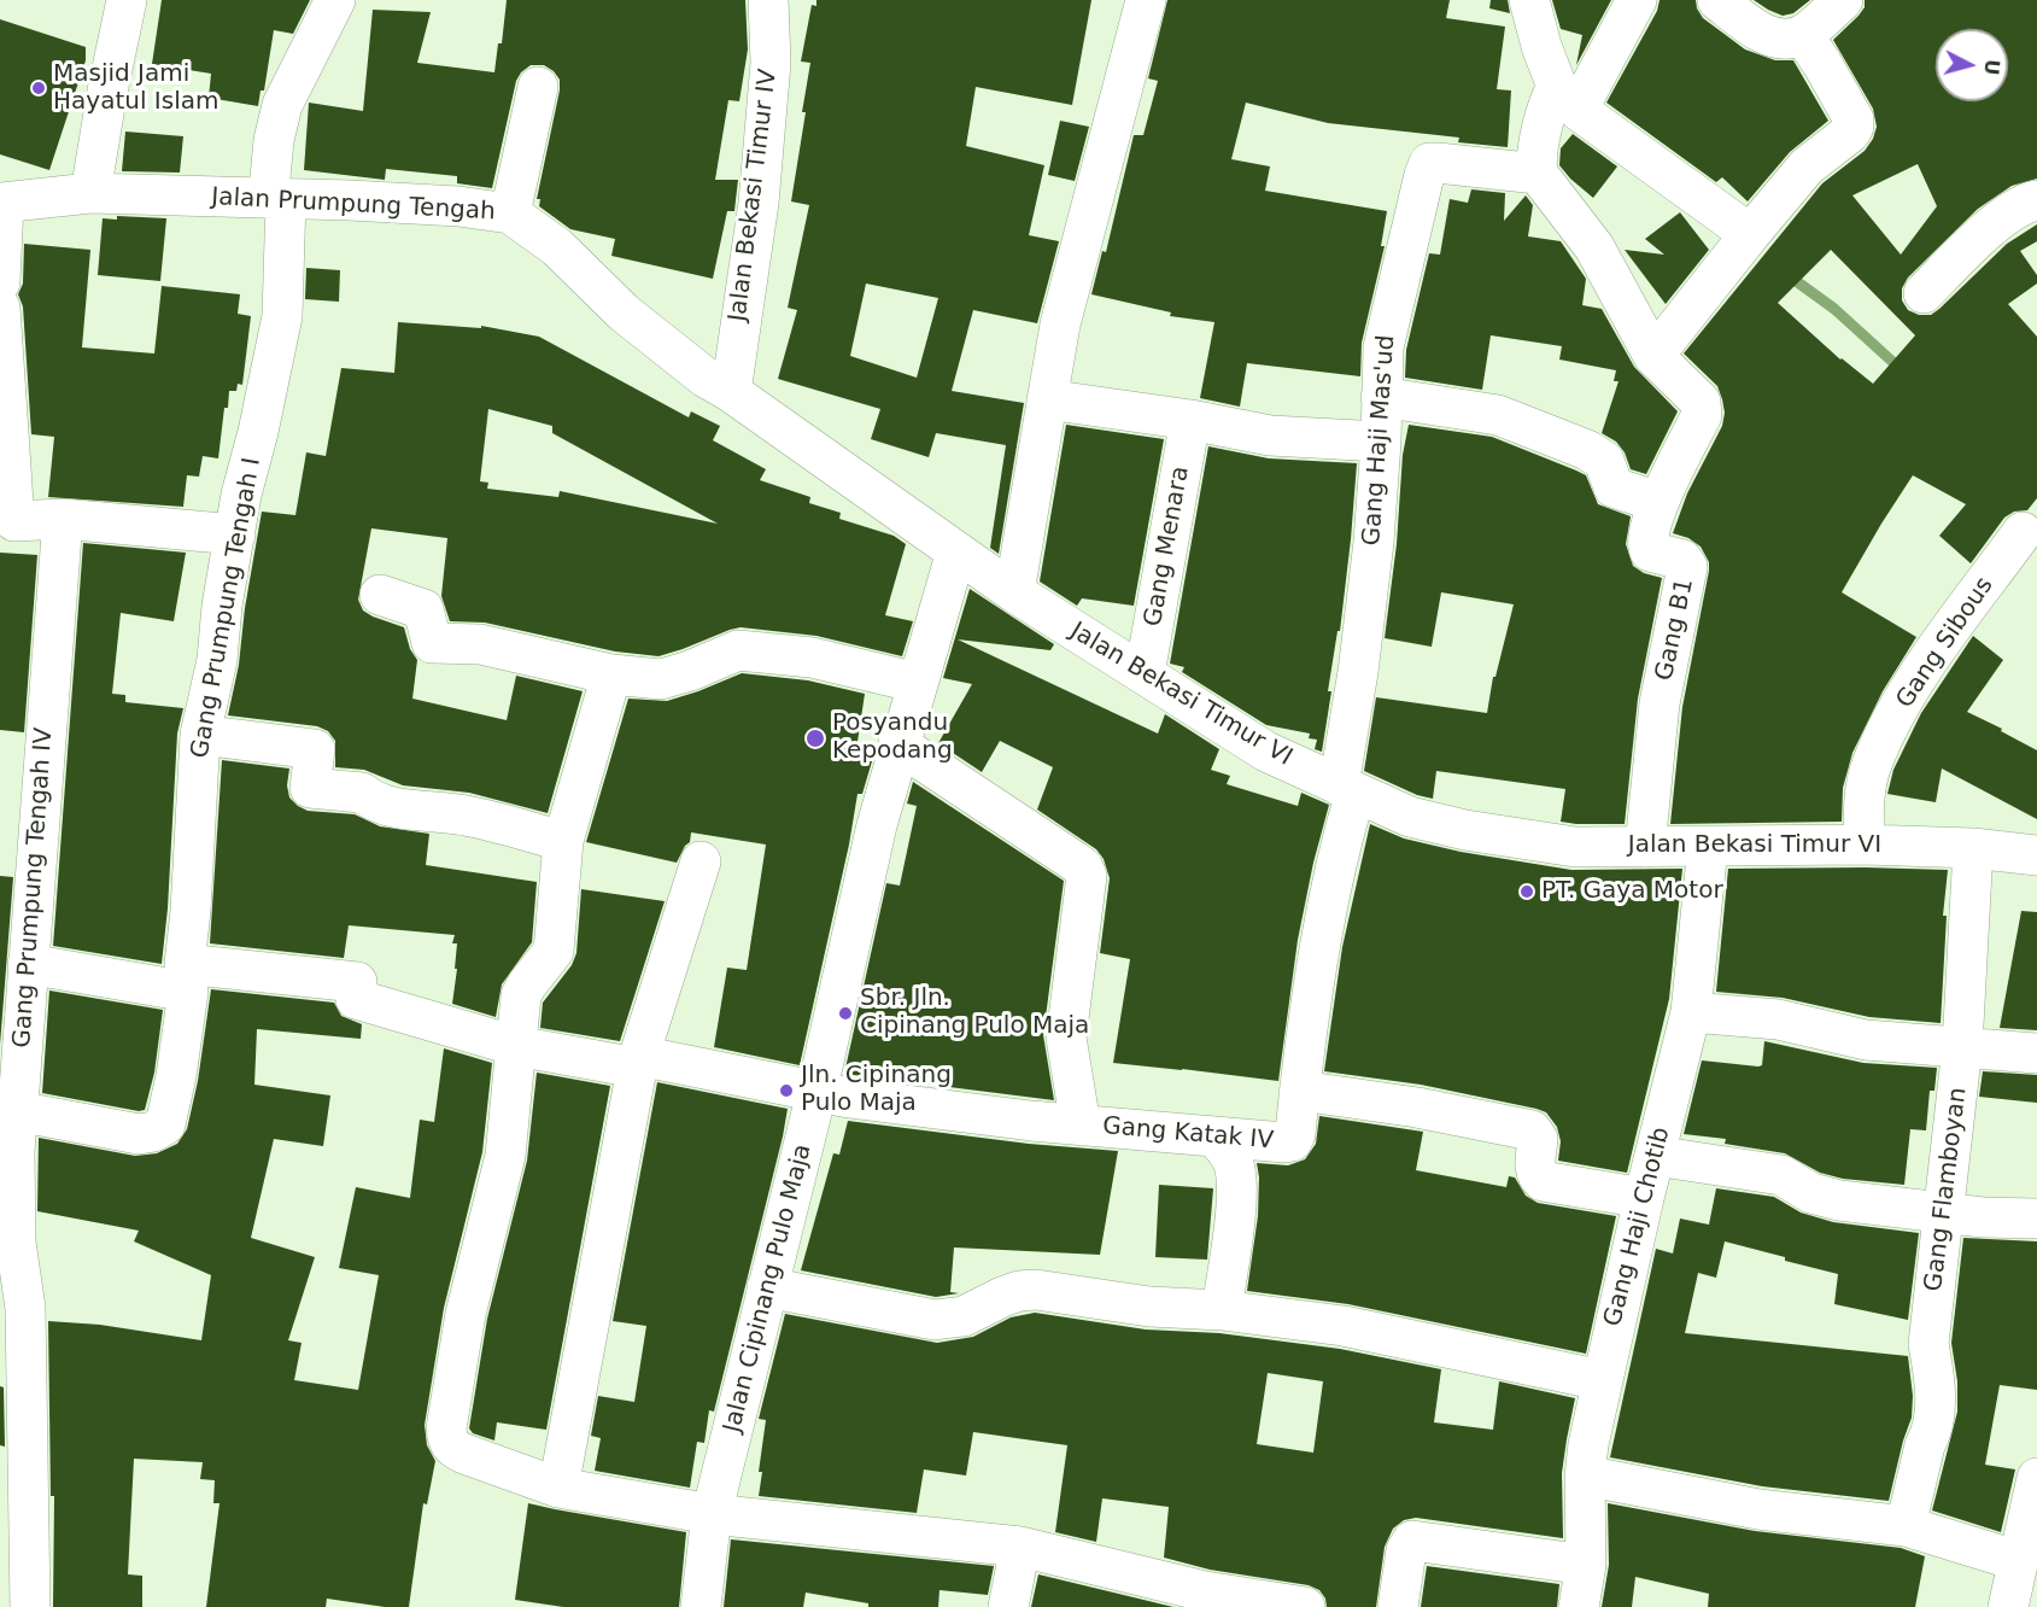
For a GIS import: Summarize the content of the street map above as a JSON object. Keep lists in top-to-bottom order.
{
  "streets": {
    "street": [
      "Jalan Bekasi Timur IV",
      "Jalan Prumpung Tengah",
      "Gang Haji Mas'ud",
      "Gang Menara",
      "Gang Prumpung Tengah I",
      "Gang B1",
      "Gang Sibous",
      "Jalan Bekasi Timur VI",
      "Gang Prumpung Tengah IV",
      "Gang Katak IV",
      "Gang Flamboyan",
      "Gang Haji Chotib",
      "Jalan Cipinang Pulo Maja"
    ]
  },
  "crossings": [
    ["Jalan Bekasi Timur IV", "Jalan Prumpung Tengah"],
    ["Jalan Bekasi Timur IV", "Jalan Bekasi Timur VI"],
    ["Jalan Prumpung Tengah", "Gang Prumpung Tengah I"],
    ["Jalan Prumpung Tengah", "Jalan Bekasi Timur VI"],
    ["Gang Haji Mas'ud", "Jalan Bekasi Timur VI"],
    ["Gang Haji Mas'ud", "Gang Katak IV"],
    ["Gang Menara", "Jalan Bekasi Timur VI"],
    ["Gang Prumpung Tengah I", "Gang Prumpung Tengah IV"],
    ["Gang Prumpung Tengah I", "Gang Katak IV"],
    ["Gang B1", "Jalan Bekasi Timur VI"],
    ["Gang Sibous", "Jalan Bekasi Timur VI"],
    ["Jalan Bekasi Timur VI", "Gang Flamboyan"],
    ["Jalan Bekasi Timur VI", "Gang Haji Chotib"],
    ["Jalan Bekasi Timur VI", "Jalan Cipinang Pulo Maja"],
    ["Gang Katak IV", "Jalan Cipinang Pulo Maja"]
  ],
  "places": [
    "Masjid Jami Hayatul Islam",
    "Posyandu Kepodang",
    "PT. Gaya Motor",
    "Sbr. Jln. Cipinang Pulo Maja",
    "Jln. Cipinang Pulo Maja"
  ],
  "north": "right"
}
